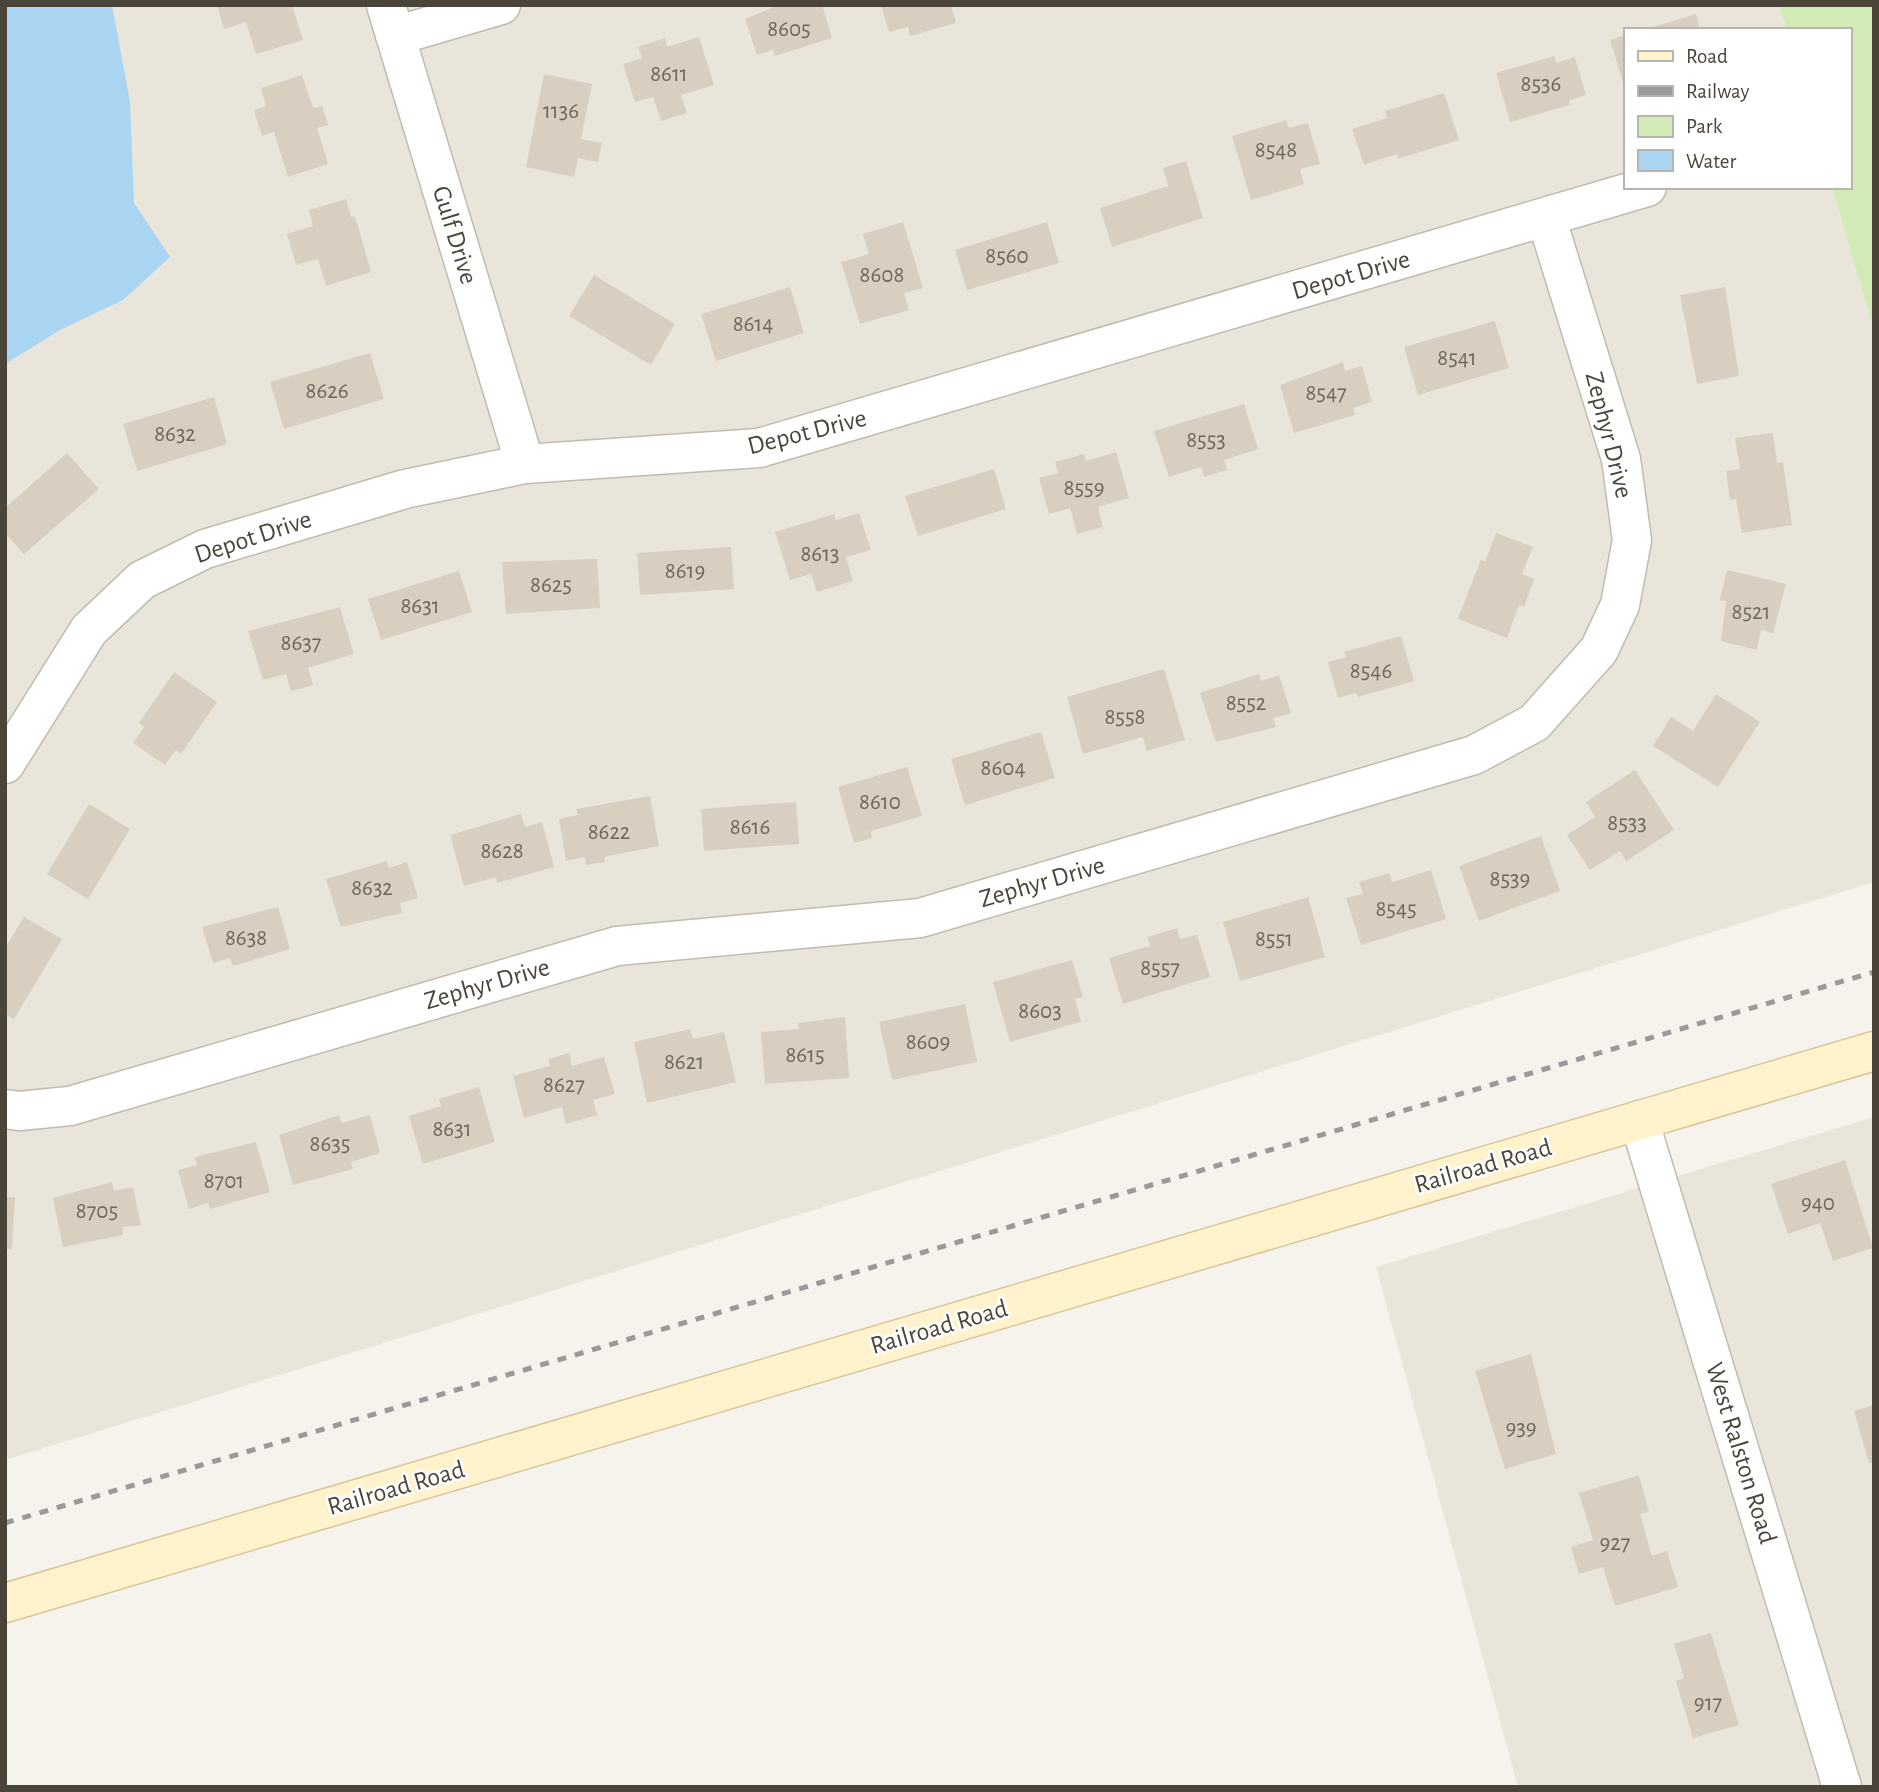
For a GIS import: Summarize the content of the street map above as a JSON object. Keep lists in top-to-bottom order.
{
  "streets": {
    "street": [
      "Gulf Drive",
      "Depot Drive",
      "Zephyr Drive",
      "Railroad Road",
      "West Ralston Road"
    ]
  },
  "crossings": [
    ["Gulf Drive", "Depot Drive"],
    ["Depot Drive", "Zephyr Drive"],
    ["Railroad Road", "West Ralston Road"]
  ],
  "house_numbers": [
    "8605",
    "8611",
    "8536",
    "1136",
    "8548",
    "8560",
    "8608",
    "8614",
    "8541",
    "8626",
    "8547",
    "8632",
    "8553",
    "8559",
    "8613",
    "8619",
    "8625",
    "8631",
    "8521",
    "8637",
    "8546",
    "8552",
    "8558",
    "8604",
    "8610",
    "8533",
    "8616",
    "8622",
    "8628",
    "8539",
    "8632",
    "8545",
    "8638",
    "8551",
    "8557",
    "8603",
    "8609",
    "8615",
    "8621",
    "8627",
    "8631",
    "8635",
    "8701",
    "940",
    "8705",
    "939",
    "927",
    "917"
  ],
  "legend": [
    "Road",
    "Railway",
    "Park",
    "Water"
  ]
}
